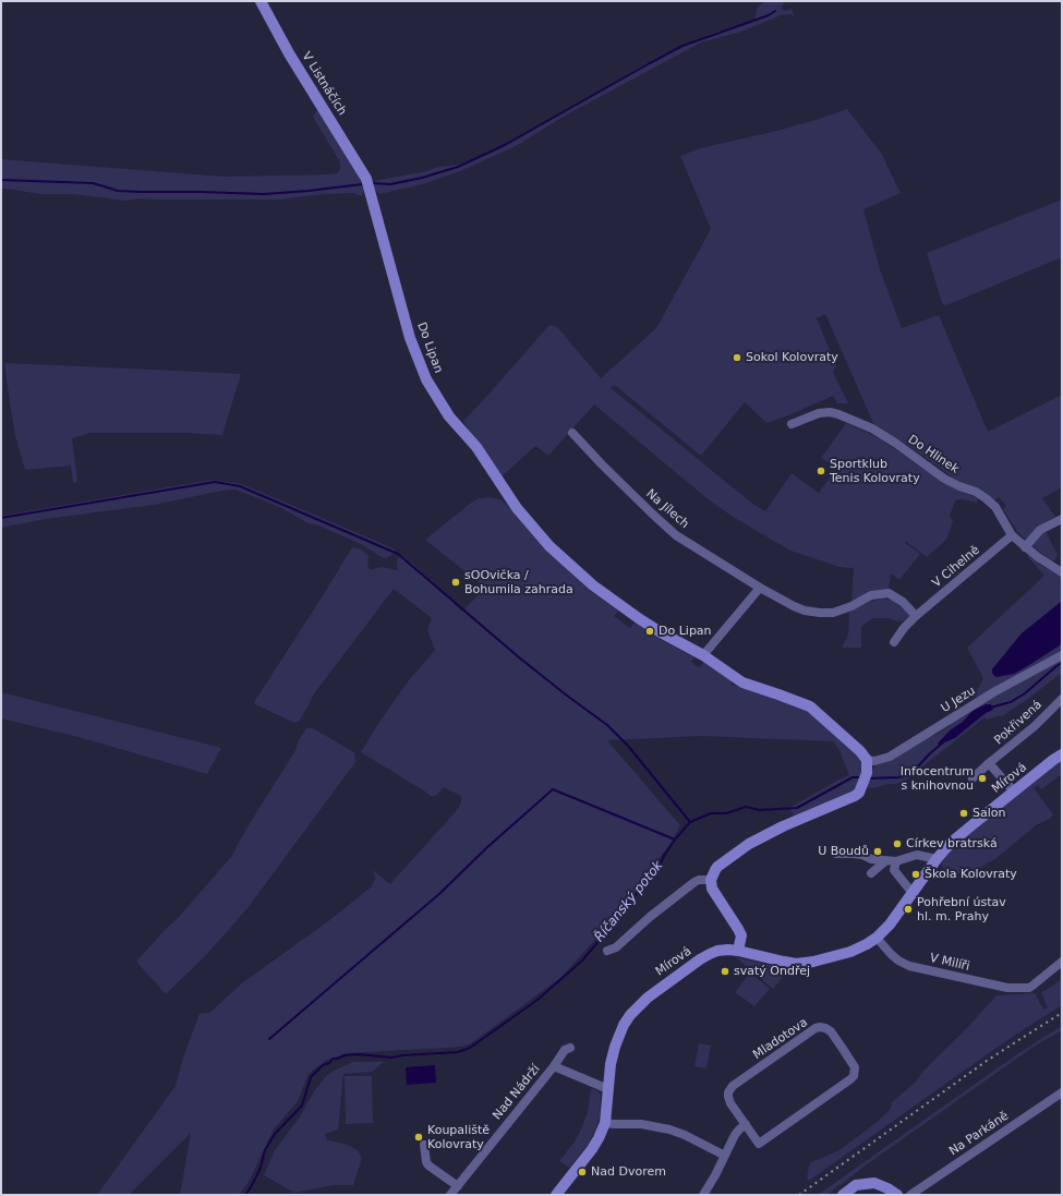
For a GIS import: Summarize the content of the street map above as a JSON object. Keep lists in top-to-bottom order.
{
  "streets": {
    "street": [
      "V Listnáčích",
      "Do Lipan",
      "Do Hlinek",
      "Na Jílech",
      "V Cihelně",
      "U Jezu",
      "Pokřivená",
      "Mírová",
      "V Milíři",
      "Mladotova",
      "Nad Nádrží",
      "Na Parkáně"
    ]
  },
  "crossings": [
    ["V Listnáčích", "Do Lipan"],
    ["Do Lipan", "U Jezu"],
    ["Do Hlinek", "V Cihelně"],
    ["Mírová", "V Milíři"],
    ["Mírová", "Nad Nádrží"]
  ],
  "water": ["Říčanský potok"],
  "places": [
    "Sokol Kolovraty",
    "Sportklub Tenis Kolovraty",
    "sOOvička / Bohumila zahrada",
    "Do Lipan",
    "Infocentrum s knihovnou",
    "Salon",
    "Církev bratrská",
    "U Boudů",
    "Škola Kolovraty",
    "Pohřební ústav hl. m. Prahy",
    "svatý Ondřej",
    "Koupaliště Kolovraty",
    "Nad Dvorem"
  ]
}
